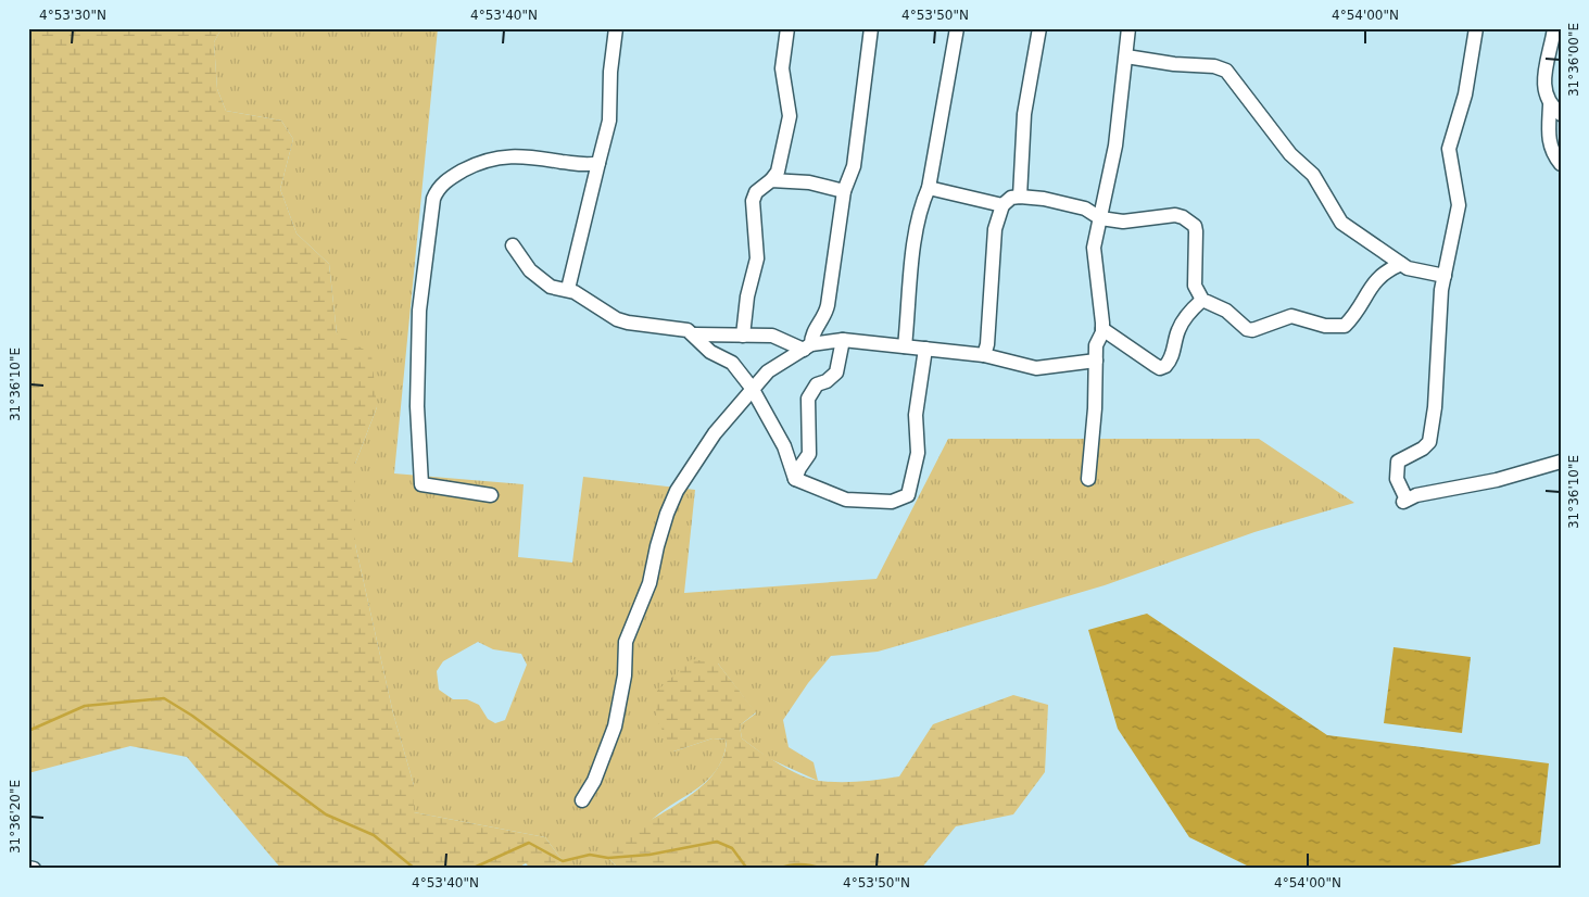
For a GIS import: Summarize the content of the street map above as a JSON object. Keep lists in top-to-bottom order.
{
  "coordinates": [
    "4°53'30\"N",
    "4°53'40\"N",
    "4°53'50\"N",
    "4°54'00\"N",
    "31°36'00\"E",
    "31°36'10\"E",
    "31°36'20\"E"
  ]
}
